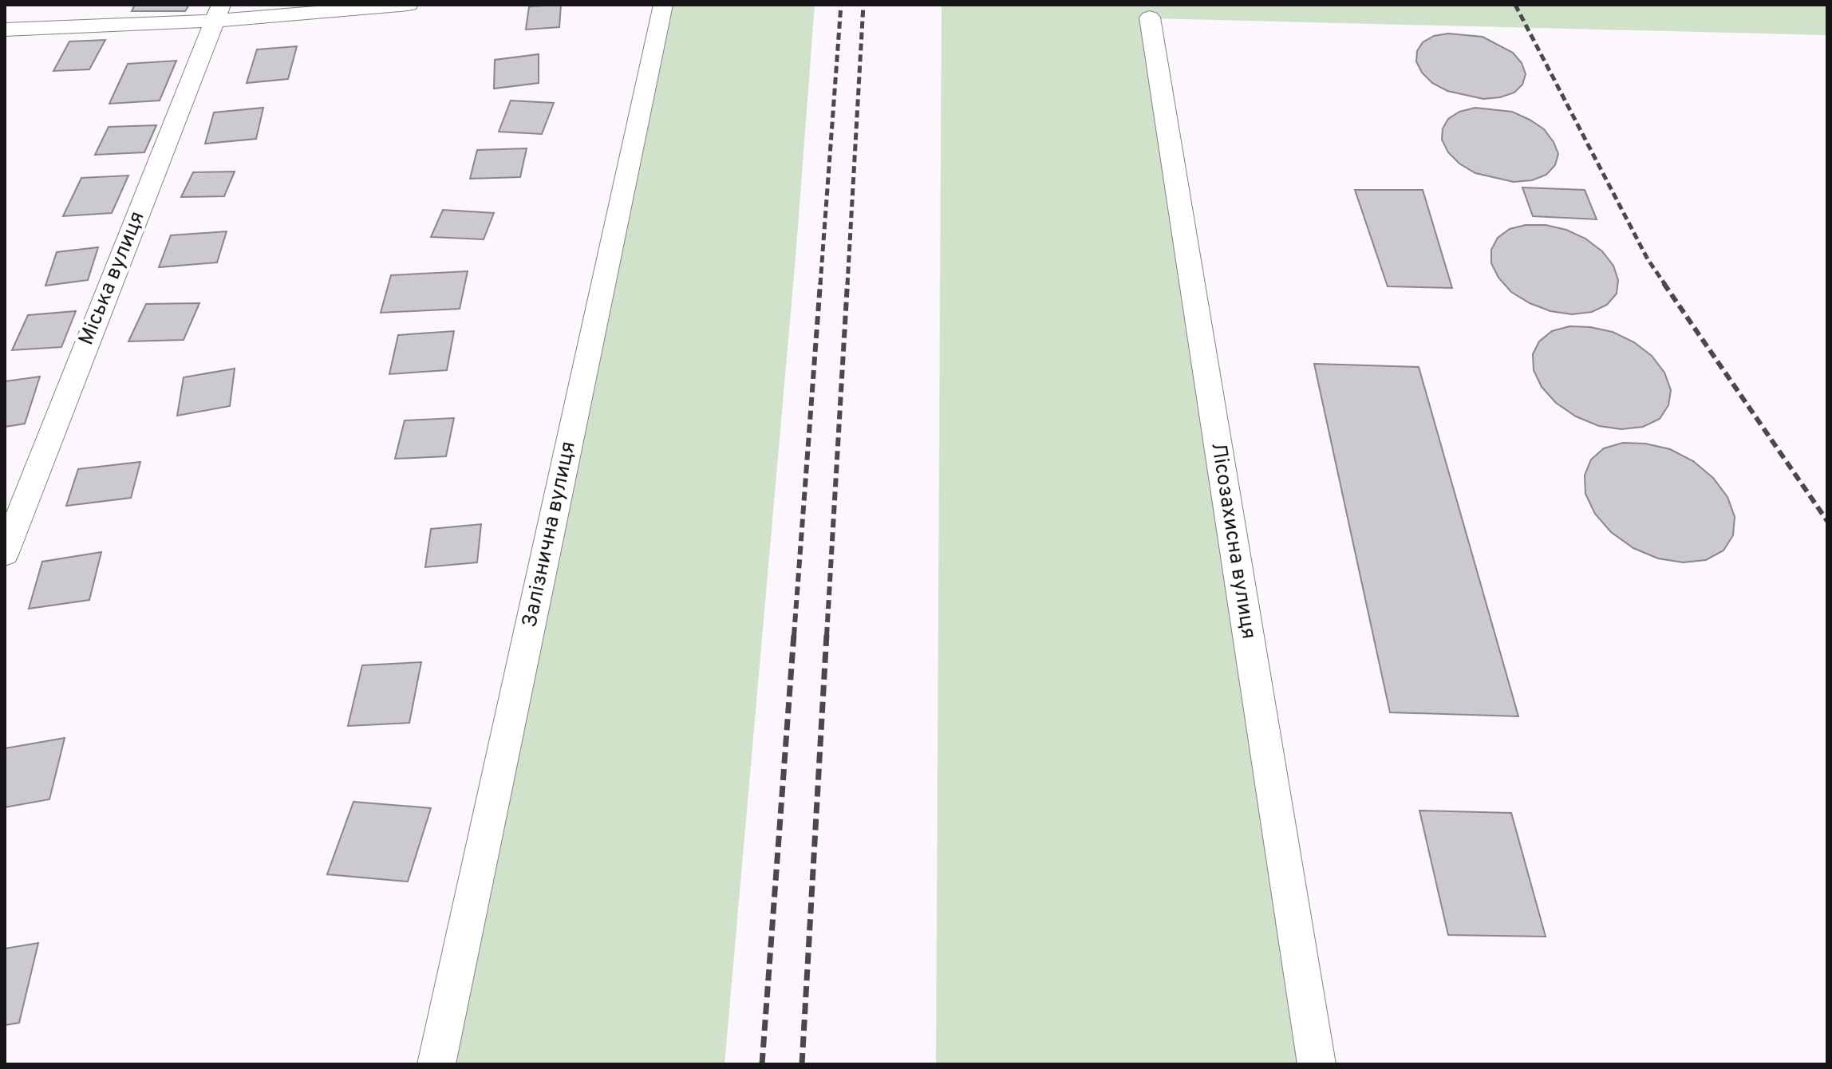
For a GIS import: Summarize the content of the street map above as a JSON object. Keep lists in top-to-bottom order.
{
  "streets": {
    "street": ["Міська вулиця", "Залізнична вулиця", "Лісозахисна вулиця"]
  }
}
